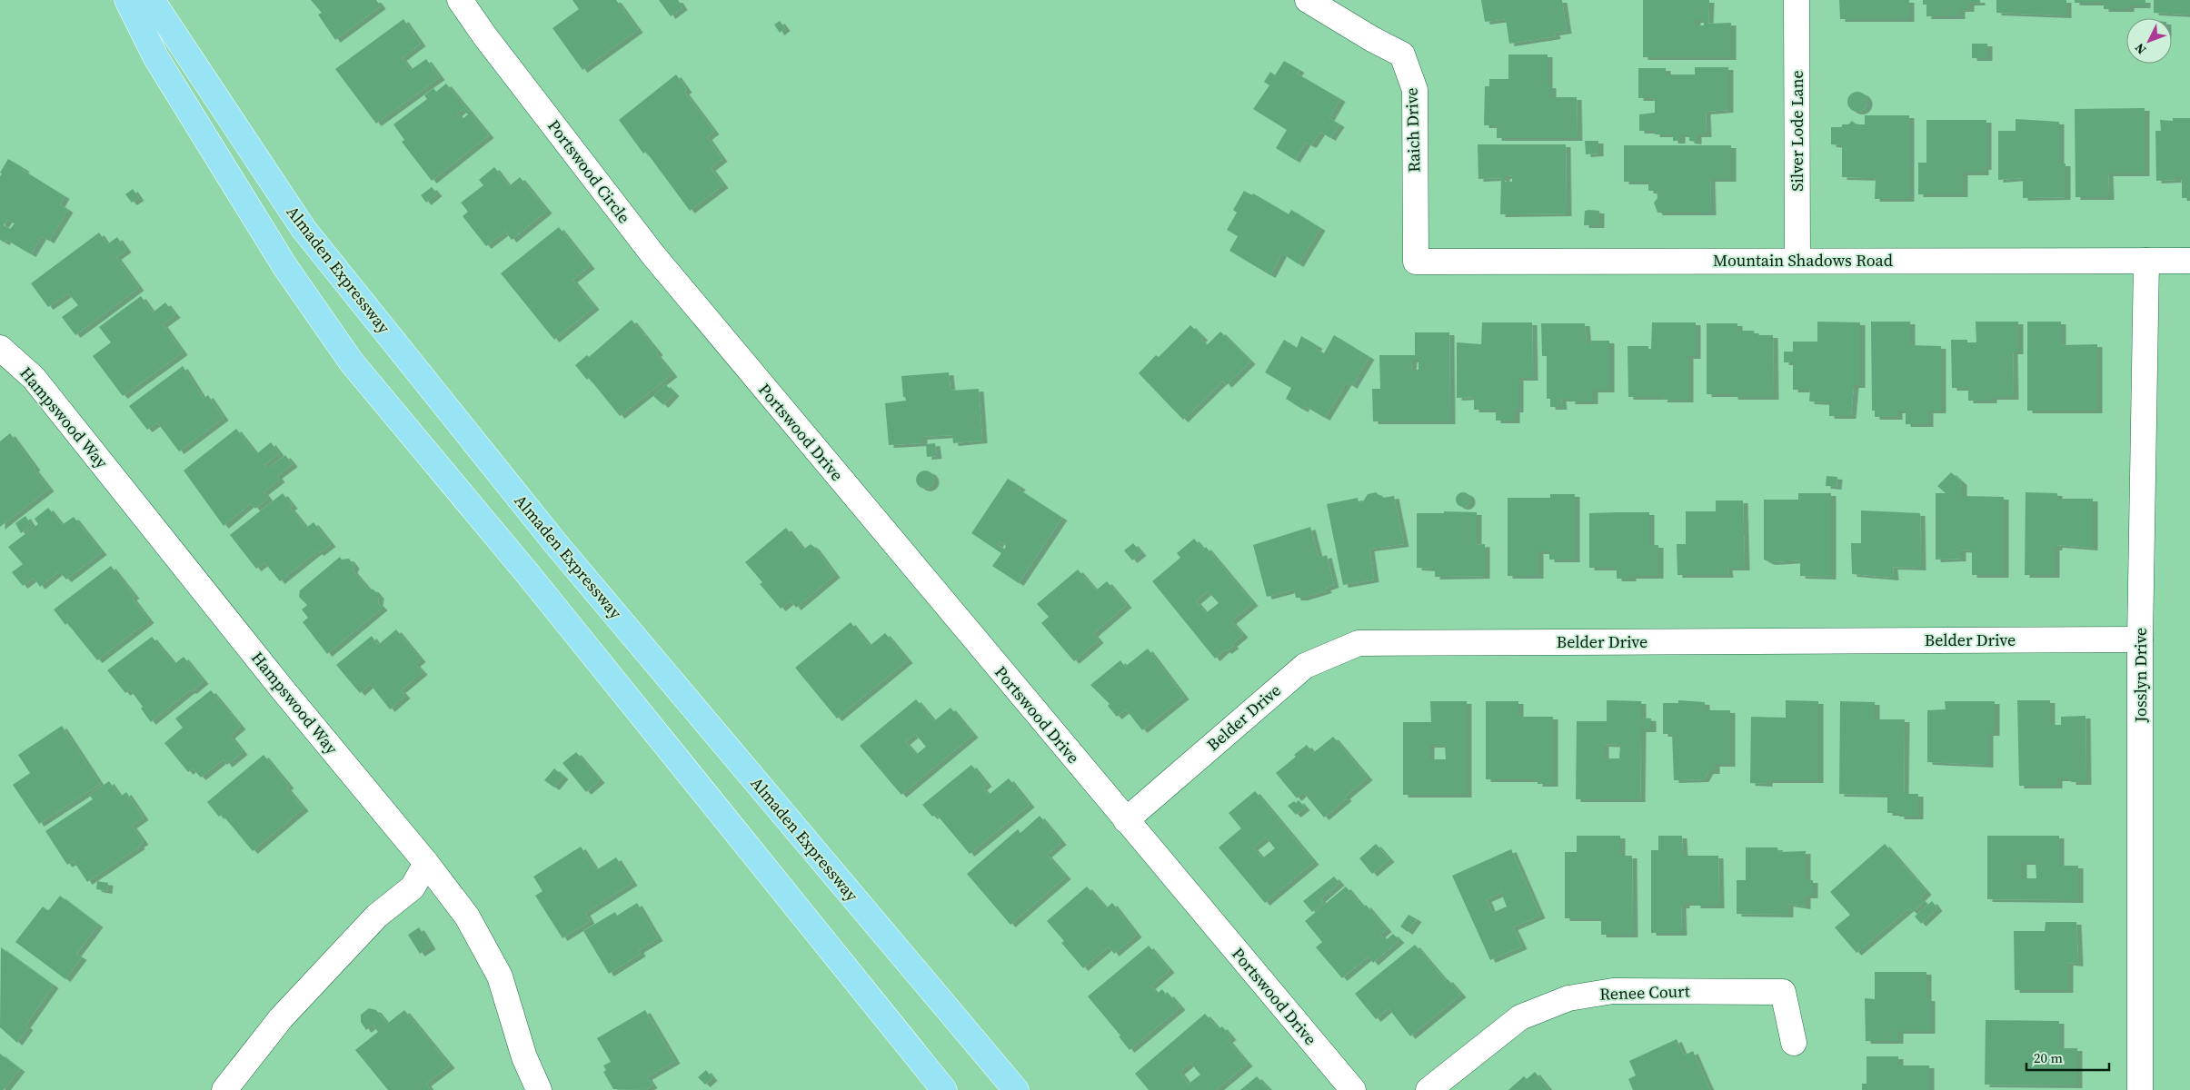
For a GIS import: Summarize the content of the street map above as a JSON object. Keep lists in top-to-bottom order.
{
  "streets": {
    "main road": ["Almaden Expressway"],
    "street": [
      "Raich Drive",
      "Silver Lode Lane",
      "Portswood Circle",
      "Mountain Shadows Road",
      "Hampswood Way",
      "Portswood Drive",
      "Belder Drive",
      "Josslyn Drive",
      "Renee Court"
    ]
  },
  "crossings": [
    ["Raich Drive", "Mountain Shadows Road"],
    ["Silver Lode Lane", "Mountain Shadows Road"],
    ["Portswood Circle", "Portswood Drive"],
    ["Mountain Shadows Road", "Josslyn Drive"],
    ["Portswood Drive", "Belder Drive"],
    ["Belder Drive", "Josslyn Drive"]
  ],
  "scale_bar": "20 m",
  "north": "bottom left"
}
